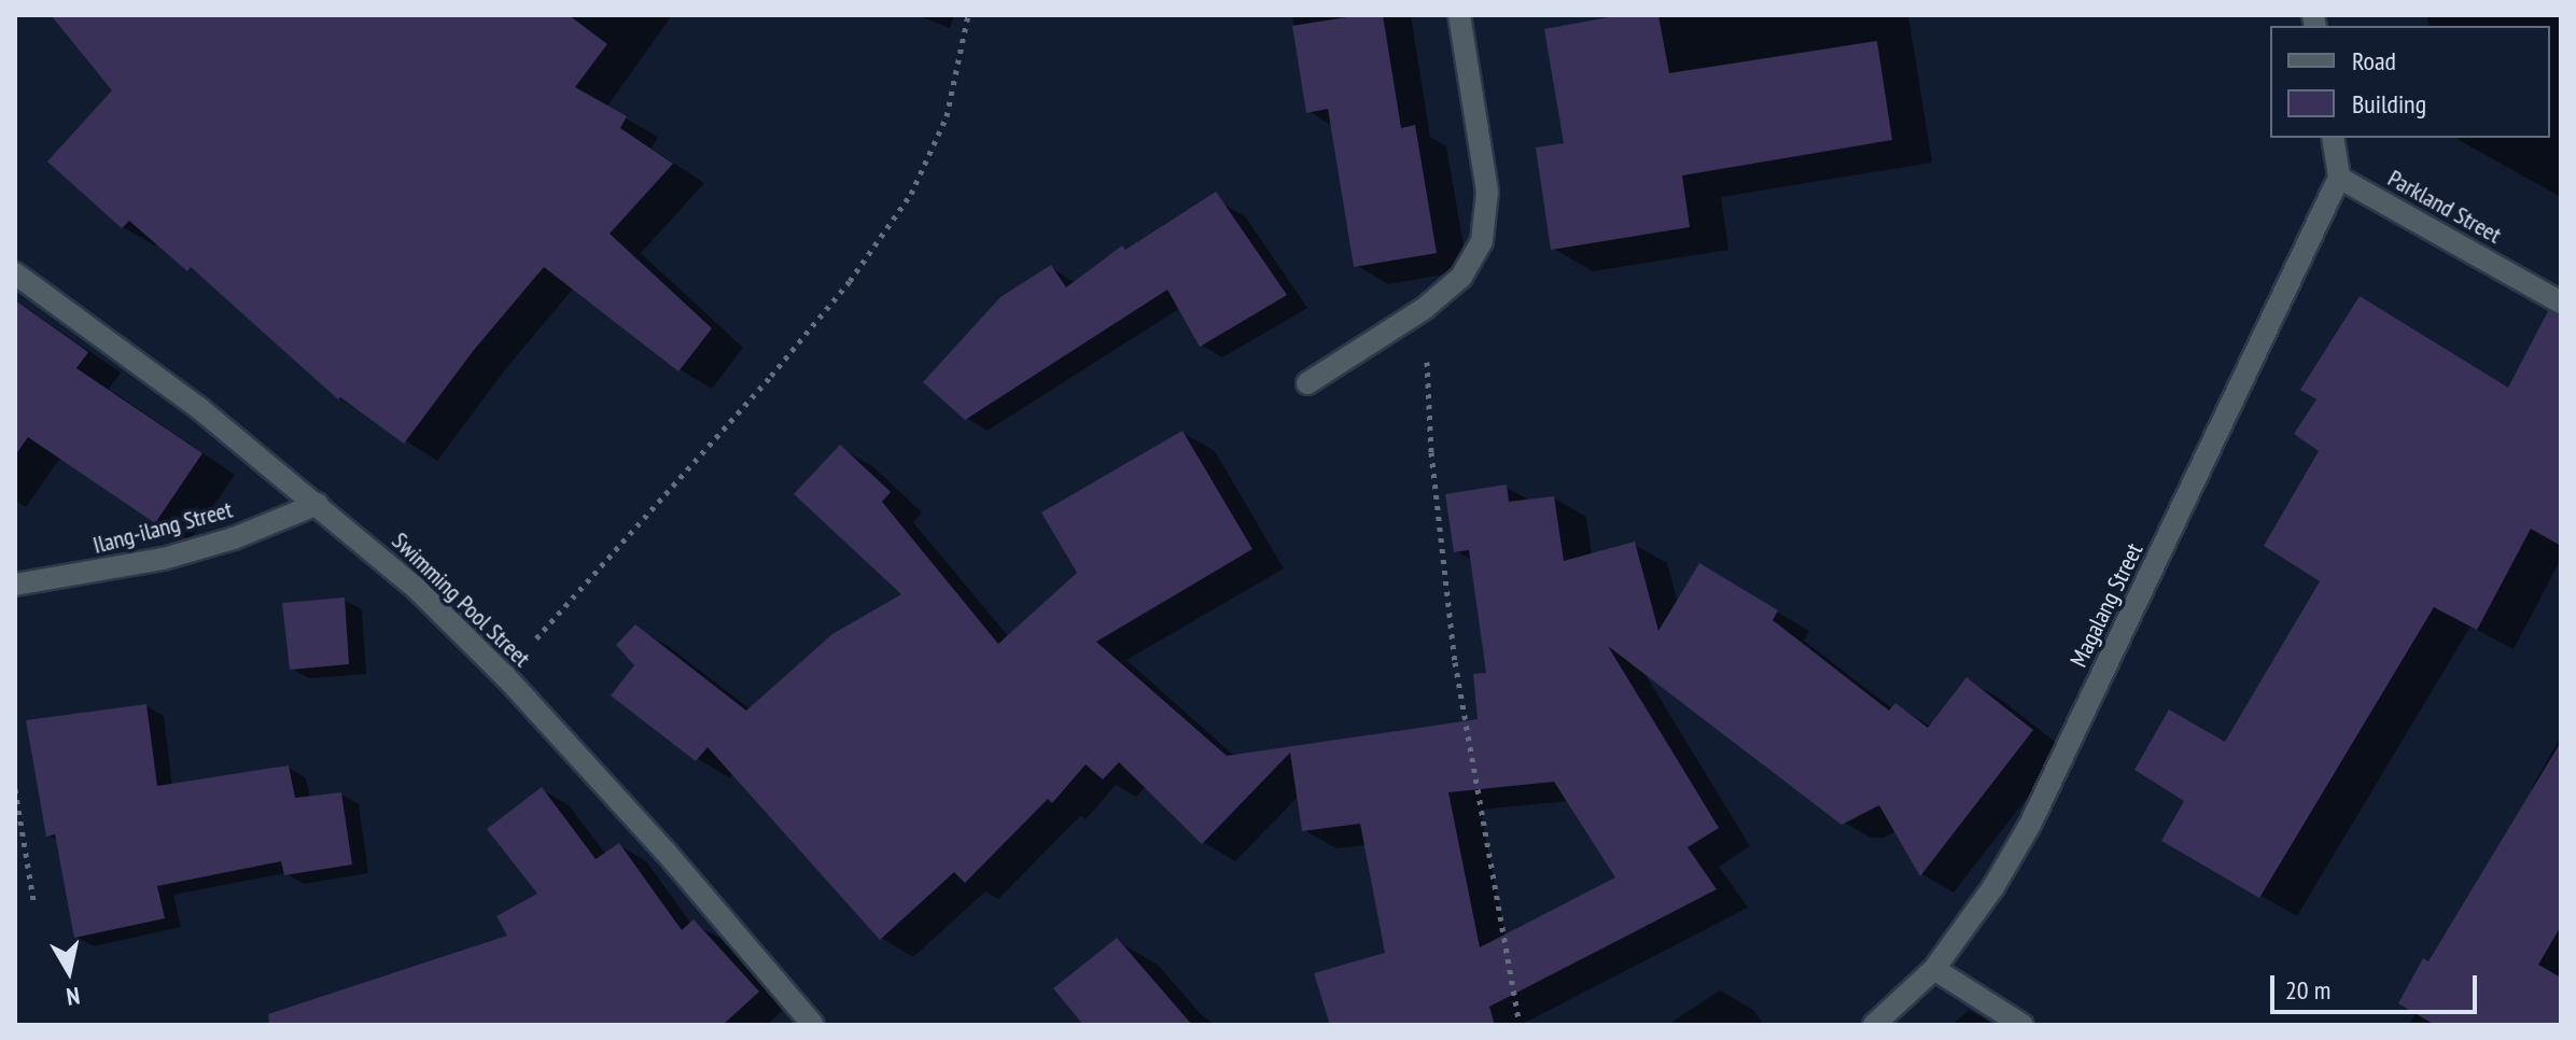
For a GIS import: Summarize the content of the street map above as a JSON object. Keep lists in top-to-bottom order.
{
  "streets": {
    "street": [
      "Parkland Street",
      "Ilang-ilang Street",
      "Swimming Pool Street",
      "Magalang Street"
    ]
  },
  "crossings": [
    ["Parkland Street", "Magalang Street"],
    ["Ilang-ilang Street", "Swimming Pool Street"]
  ],
  "legend": ["Road", "Building"],
  "scale_bar": "20 m",
  "north": "bottom"
}
